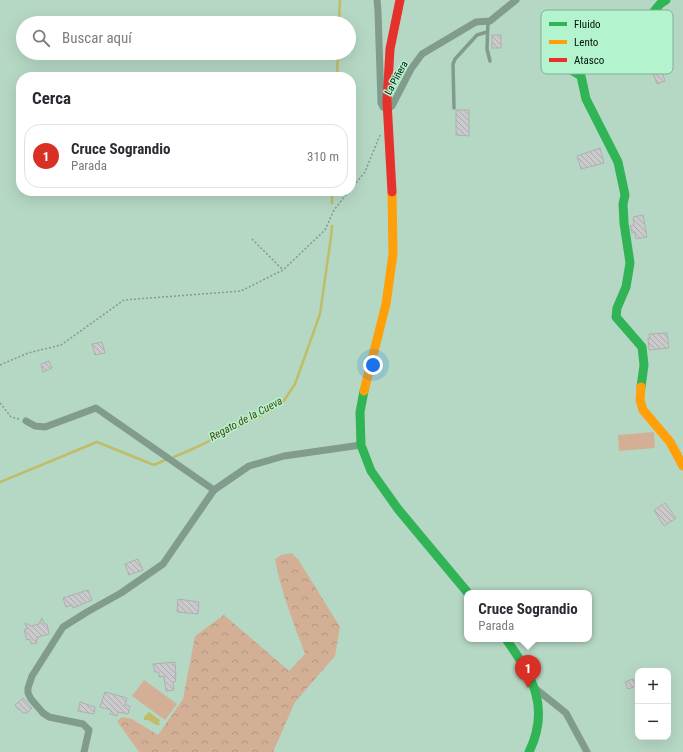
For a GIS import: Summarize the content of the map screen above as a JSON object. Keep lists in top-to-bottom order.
{
  "streets": {
    "street": ["La Piñera"]
  },
  "water": ["Regato de la Cueva"],
  "legend": ["Fluido", "Lento", "Atasco"],
  "page": {
    "search": "Buscar aquí",
    "heading": "Cerca",
    "list": [
      {
        "mark": "1",
        "name": "Cruce Sograndio",
        "note": "Parada",
        "value": "310 m"
      }
    ],
    "popup": ["Cruce Sograndio", "Parada"],
    "pins": "1",
    "map_buttons": ["+", "−"]
  }
}
